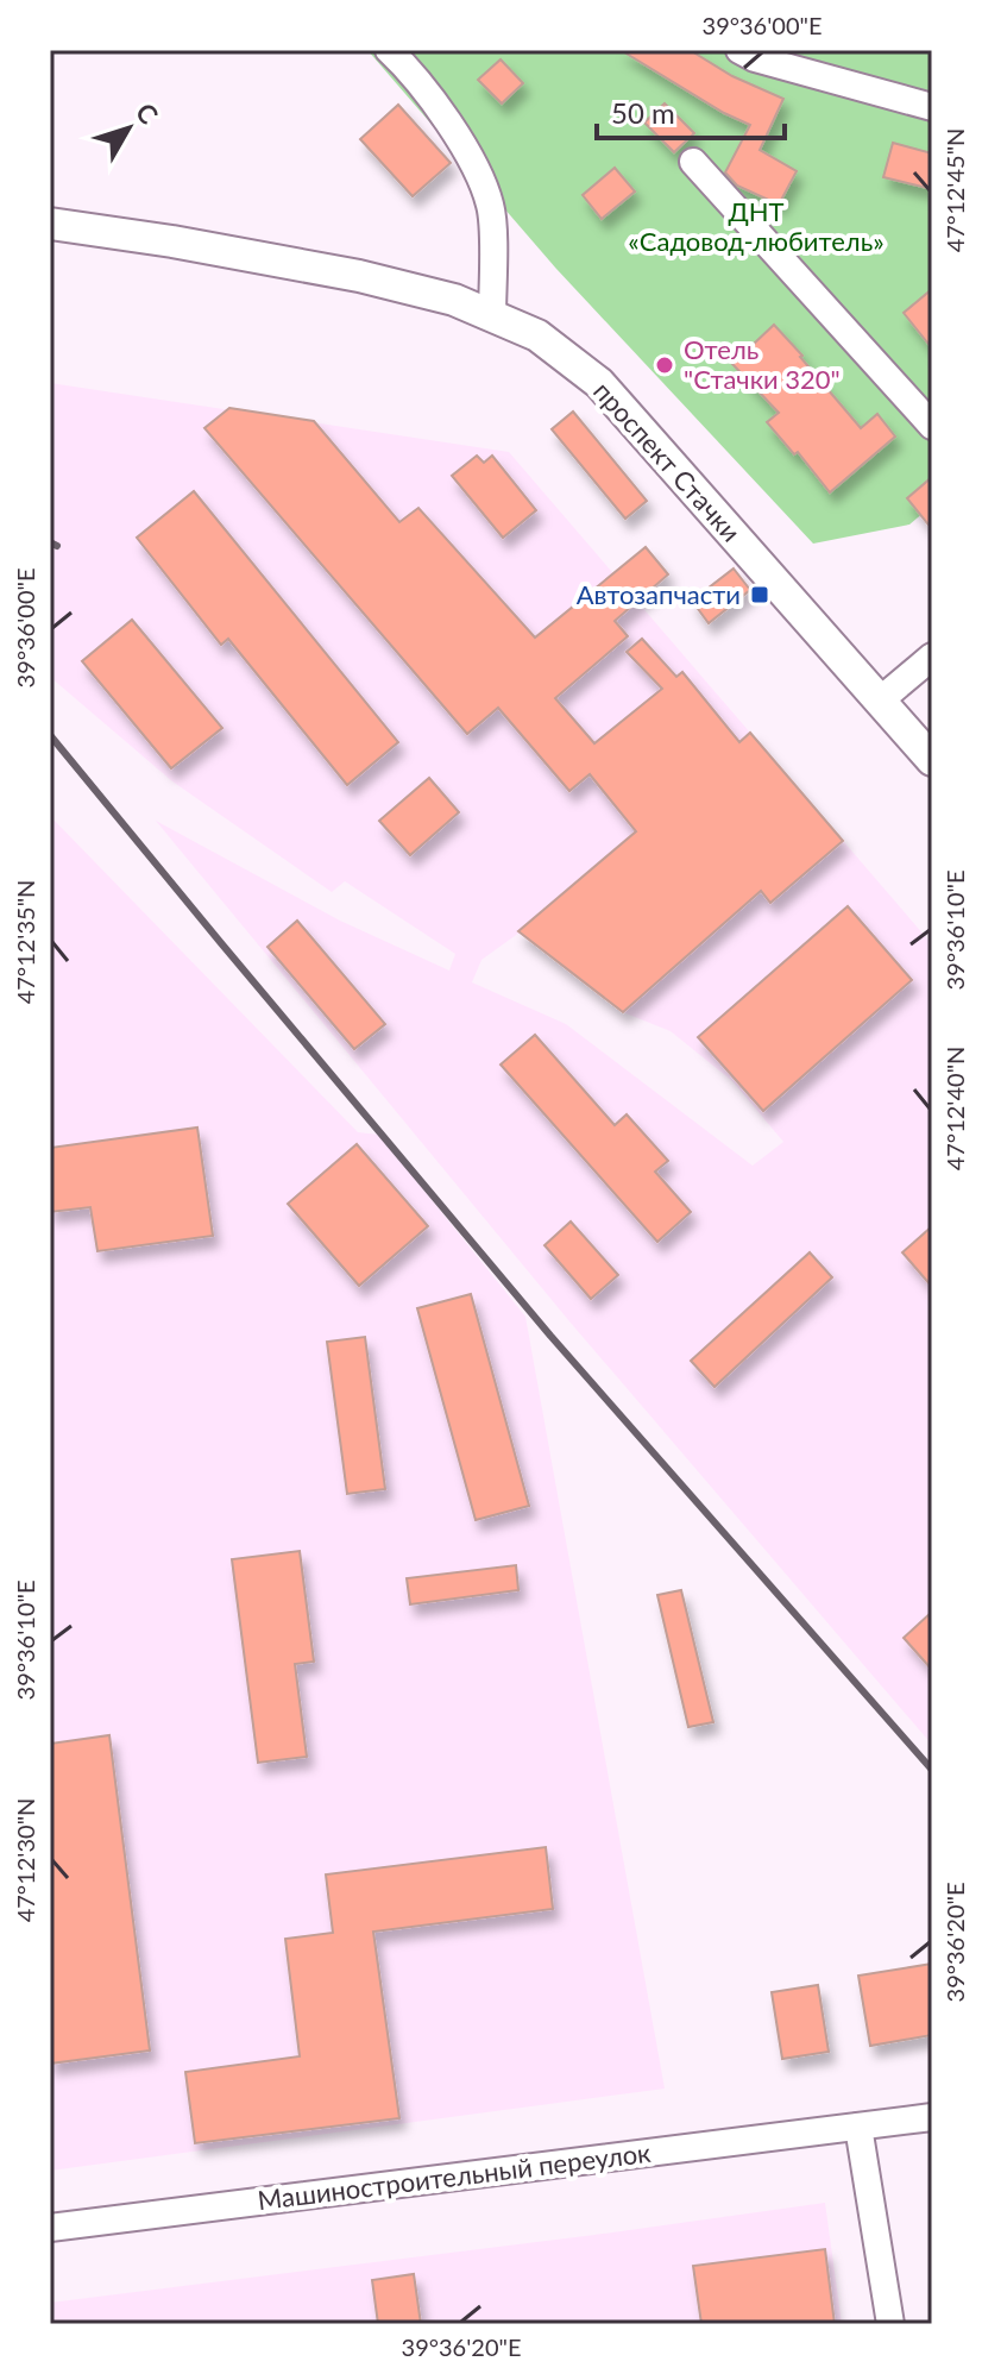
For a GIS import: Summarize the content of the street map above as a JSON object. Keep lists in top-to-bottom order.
{
  "streets": {
    "street": ["проспект Стачки", "Машиностроительный переулок"]
  },
  "parks": ["ДНТ «Садовод-любитель»"],
  "places": {
    "other": ["Отель \"Стачки 320\""],
    "transit": ["Автозапчасти"]
  },
  "scale_bar": "50 m",
  "north": "top right",
  "coordinates": [
    "39°36'00\"E",
    "47°12'45\"N",
    "39°36'10\"E",
    "47°12'35\"N",
    "47°12'40\"N",
    "47°12'30\"N",
    "39°36'20\"E"
  ]
}
